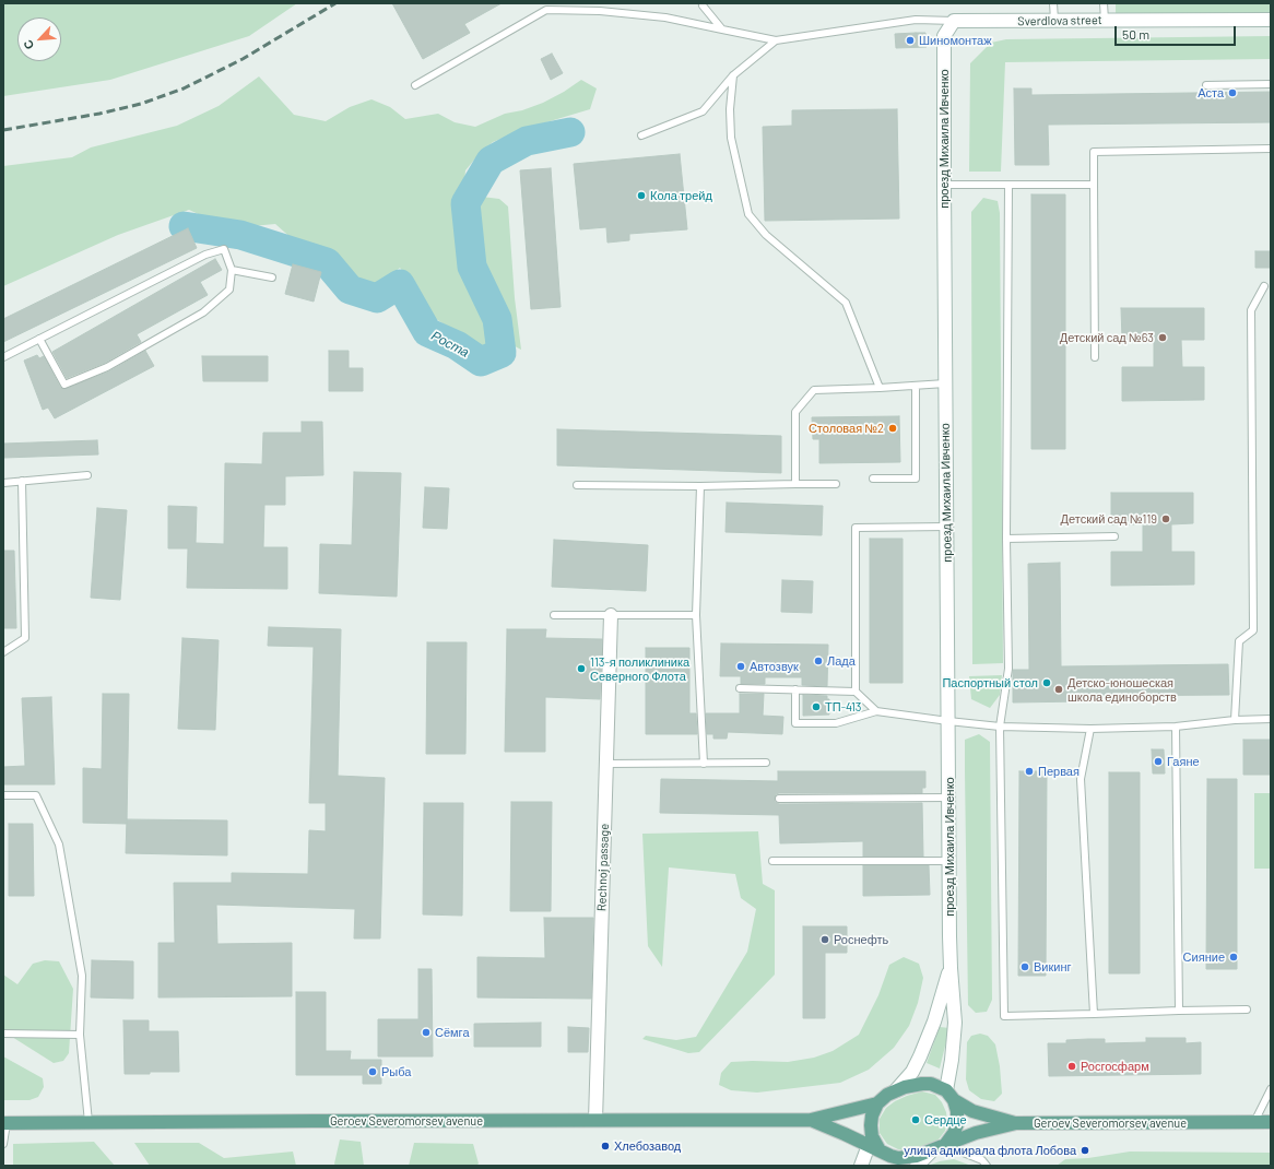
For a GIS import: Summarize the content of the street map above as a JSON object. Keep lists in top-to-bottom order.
{
  "streets": {
    "main road": ["Geroev Severomorsev avenue"],
    "street": ["Sverdlova street", "проезд Михаила Ивченко", "Rechnoj passage"]
  },
  "crossings": [
    ["Sverdlova street", "проезд Михаила Ивченко"],
    ["Rechnoj passage", "Geroev Severomorsev avenue"]
  ],
  "water": ["Роста"],
  "places": [
    "Шиномонтаж",
    "Аста",
    "Кола трейд",
    "Детский сад №63",
    "Столовая №2",
    "Детский сад №119",
    "Лада",
    "Автозвук",
    "113-я поликлиника Северного Флота",
    "Паспортный стол",
    "Детско-юношеская школа единоборств",
    "ТП-413",
    "Гаяне",
    "Первая",
    "Роснефть",
    "Сияние",
    "Викинг",
    "Сёмга",
    "Росгосфарм",
    "Рыба",
    "Сердце",
    "Хлебозавод",
    "улица адмирала флота Лобова"
  ],
  "scale_bar": "50 m",
  "north": "bottom left"
}
